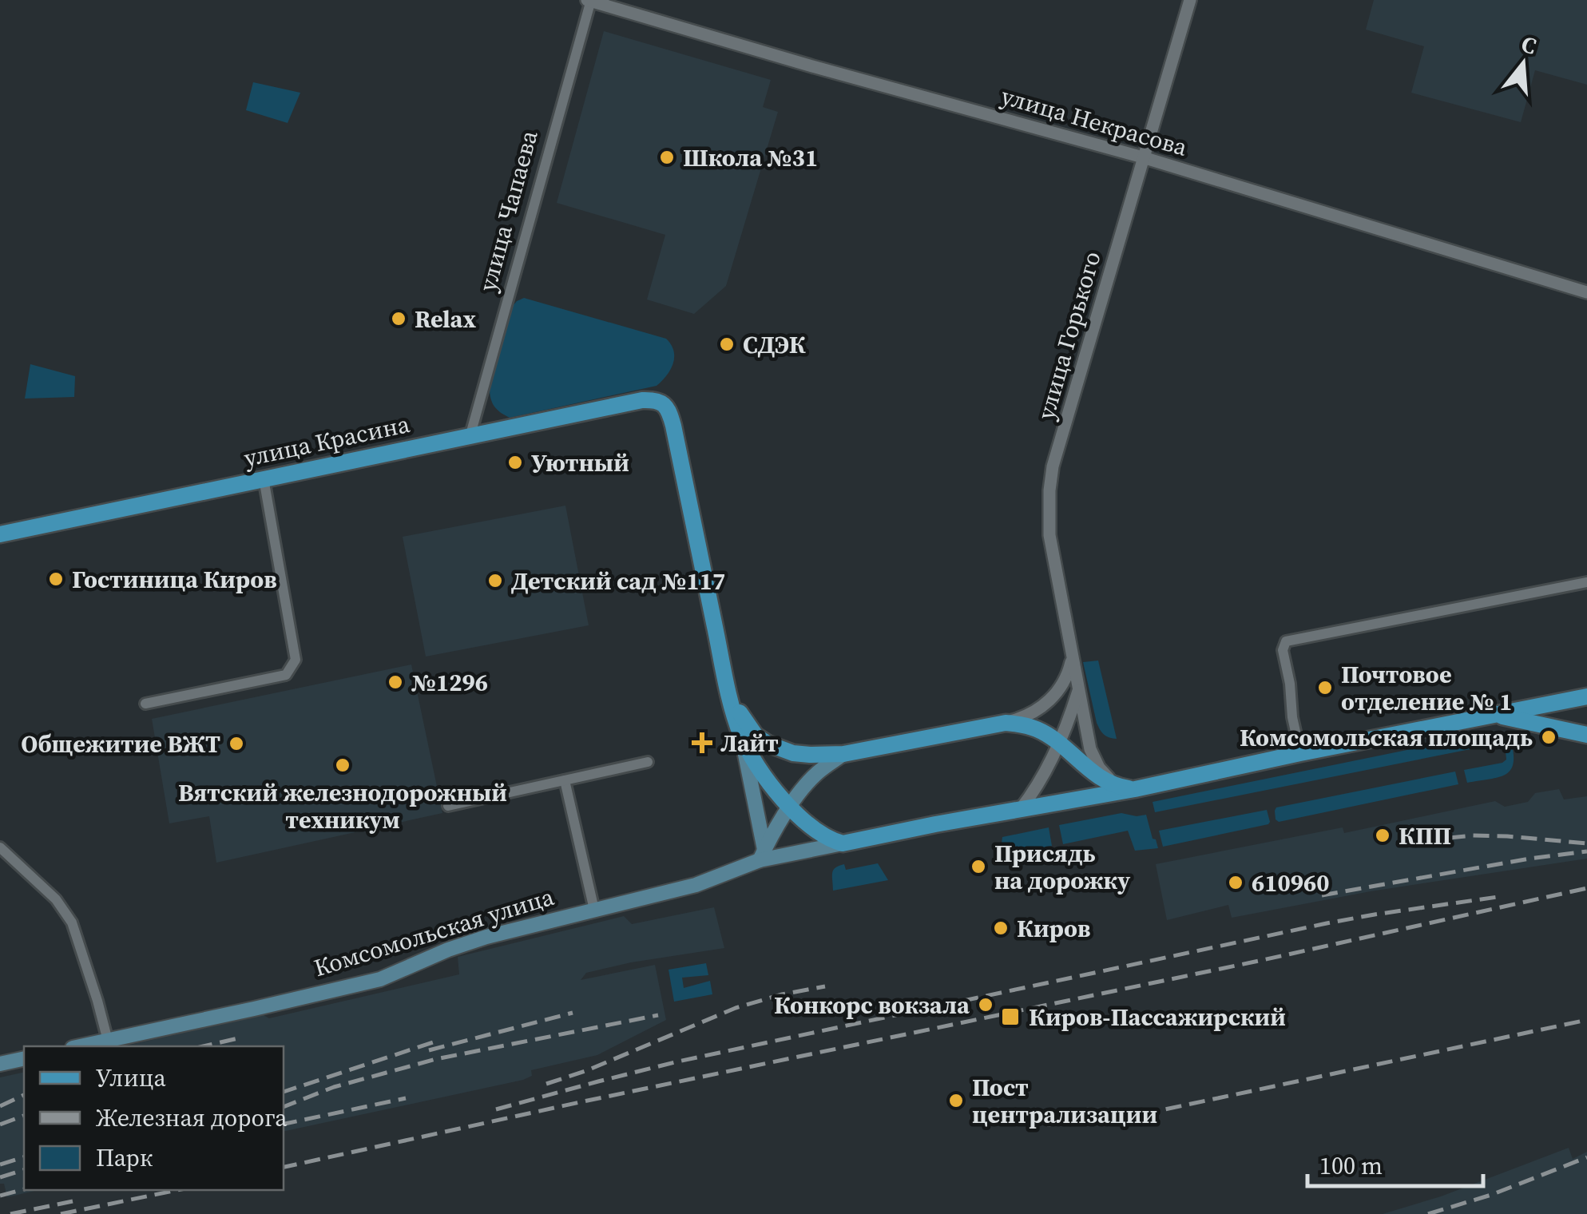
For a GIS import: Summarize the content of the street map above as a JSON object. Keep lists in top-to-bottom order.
{
  "streets": {
    "main road": ["улица Красина", "Комсомольская улица"],
    "street": ["улица Некрасова", "улица Чапаева", "улица Горького"]
  },
  "crossings": [
    ["улица Некрасова", "улица Чапаева"],
    ["улица Некрасова", "улица Горького"],
    ["улица Чапаева", "улица Красина"],
    ["улица Горького", "Комсомольская улица"]
  ],
  "places": {
    "other": [
      "Школа №31",
      "Relax",
      "СДЭК",
      "Уютный",
      "Гостиница Киров",
      "Детский сад №117",
      "№1296",
      "Почтовое отделение № 1",
      "Комсомольская площадь",
      "Общежитие ВЖТ",
      "Вятский железнодорожный техникум",
      "КПП",
      "Присядь на дорожку",
      "610960",
      "Киров",
      "Конкорс вокзала",
      "Пост централизации"
    ],
    "health": ["Лайт"],
    "transit": ["Киров-Пассажирский"]
  },
  "legend": ["Улица", "Железная дорога", "Парк"],
  "scale_bar": "100 m",
  "north": "top"
}
